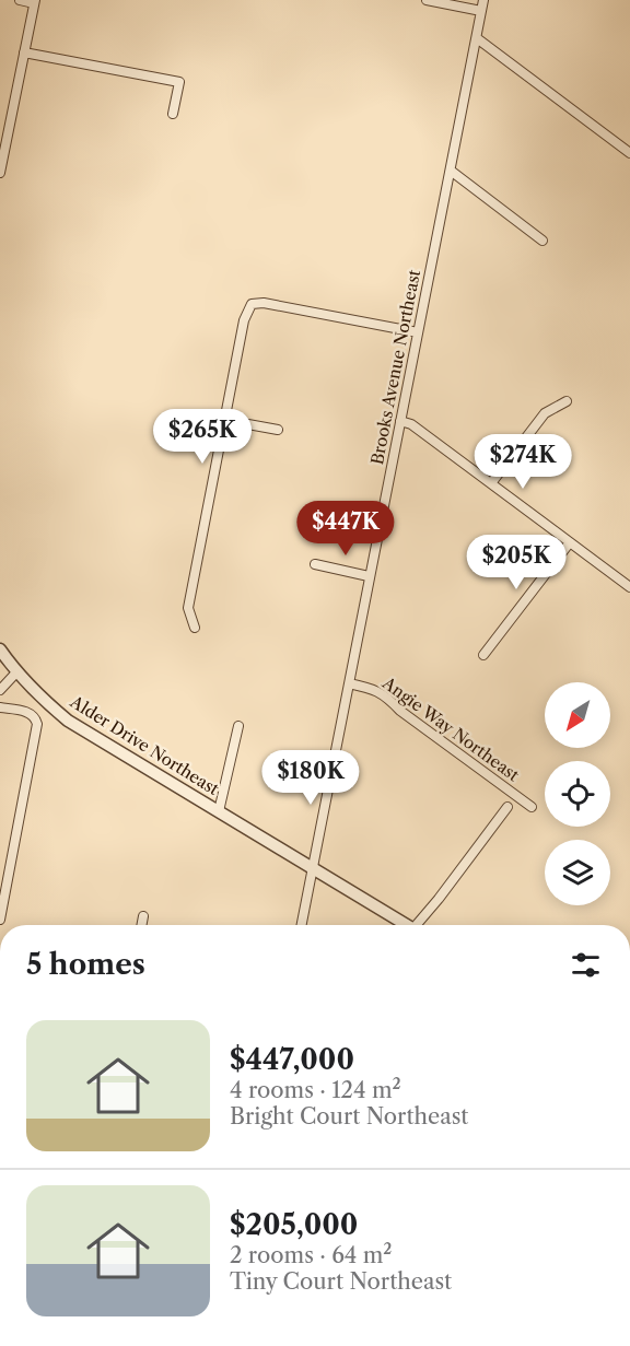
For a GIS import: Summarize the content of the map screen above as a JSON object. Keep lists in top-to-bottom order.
{
  "streets": {
    "street": ["Brooks Avenue Northeast", "Angie Way Northeast", "Alder Drive Northeast"]
  },
  "crossings": [
    ["Brooks Avenue Northeast", "Angie Way Northeast"],
    ["Brooks Avenue Northeast", "Alder Drive Northeast"]
  ],
  "north": "bottom left",
  "page": {
    "price": [
      "$265K",
      "$274K",
      "$447K",
      "$205K",
      "$180K"
    ],
    "heading": "5 homes",
    "list": [
      {
        "name": "$447,000",
        "note": "4 rooms · 124 m² · Bright Court Northeast"
      },
      {
        "name": "$205,000",
        "note": "2 rooms · 64 m² · Tiny Court Northeast"
      }
    ]
  }
}
